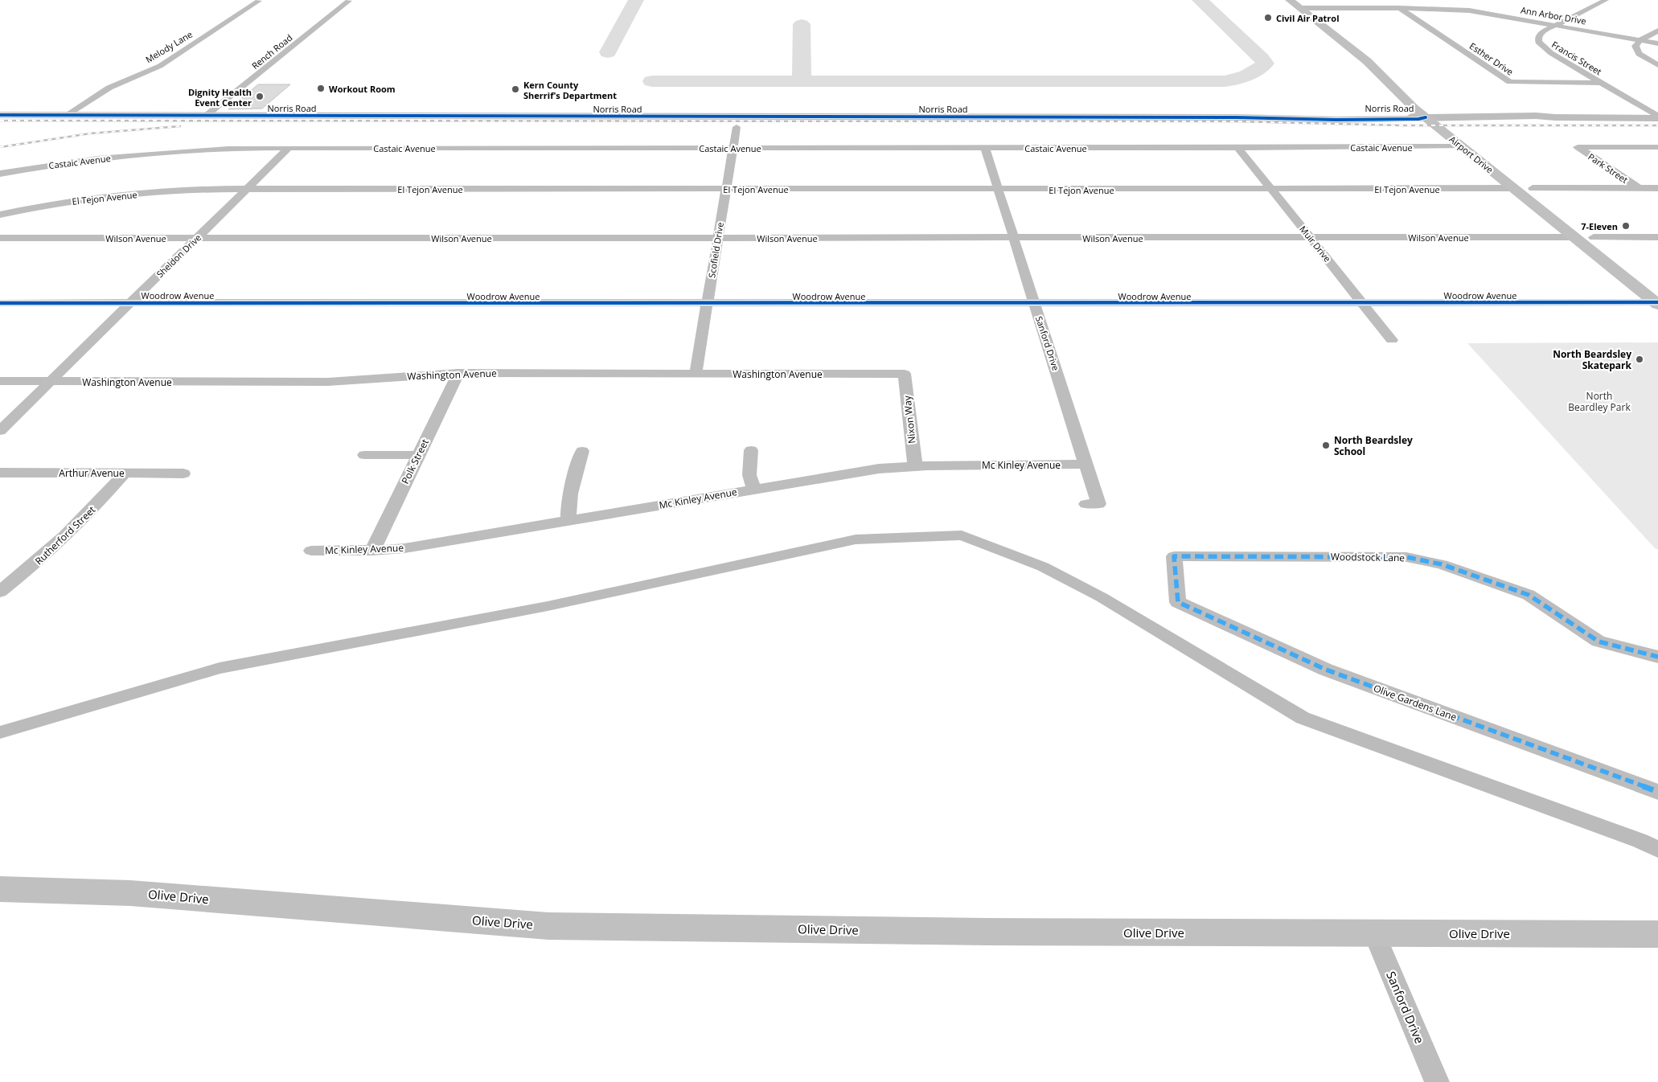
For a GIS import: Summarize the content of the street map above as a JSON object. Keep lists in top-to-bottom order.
{
  "streets": {
    "main road": ["Airport Drive", "Olive Drive"],
    "street": [
      "Ann Arbor Drive",
      "Melody Lane",
      "Rench Road",
      "Francis Street",
      "Esther Drive",
      "Norris Road",
      "Castaic Avenue",
      "Park Street",
      "El Tejon Avenue",
      "Wilson Avenue",
      "Muir Drive",
      "Scofield Drive",
      "Sheldon Drive",
      "Woodrow Avenue",
      "Sanford Drive",
      "Washington Avenue",
      "Nixon Way",
      "Polk Street",
      "Mc Kinley Avenue",
      "Arthur Avenue",
      "Rutherford Street",
      "Woodstock Lane",
      "Olive Gardens Lane"
    ]
  },
  "crossings": [
    ["Ann Arbor Drive", "Francis Street"],
    ["Ann Arbor Drive", "Esther Drive"],
    ["Ann Arbor Drive", "Airport Drive"],
    ["Melody Lane", "Norris Road"],
    ["Rench Road", "Norris Road"],
    ["Francis Street", "Esther Drive"],
    ["Francis Street", "Norris Road"],
    ["Norris Road", "Airport Drive"],
    ["Castaic Avenue", "Airport Drive"],
    ["Castaic Avenue", "Muir Drive"],
    ["Castaic Avenue", "Scofield Drive"],
    ["Castaic Avenue", "Sheldon Drive"],
    ["Castaic Avenue", "Sanford Drive"],
    ["Airport Drive", "El Tejon Avenue"],
    ["Airport Drive", "Wilson Avenue"],
    ["Airport Drive", "Woodrow Avenue"],
    ["El Tejon Avenue", "Muir Drive"],
    ["El Tejon Avenue", "Scofield Drive"],
    ["El Tejon Avenue", "Sheldon Drive"],
    ["El Tejon Avenue", "Sanford Drive"],
    ["Wilson Avenue", "Muir Drive"],
    ["Wilson Avenue", "Scofield Drive"],
    ["Wilson Avenue", "Sheldon Drive"],
    ["Wilson Avenue", "Sanford Drive"],
    ["Muir Drive", "Woodrow Avenue"],
    ["Scofield Drive", "Woodrow Avenue"],
    ["Scofield Drive", "Washington Avenue"],
    ["Sheldon Drive", "Woodrow Avenue"],
    ["Sheldon Drive", "Washington Avenue"],
    ["Woodrow Avenue", "Sanford Drive"],
    ["Sanford Drive", "Mc Kinley Avenue"],
    ["Sanford Drive", "Olive Drive"],
    ["Washington Avenue", "Nixon Way"],
    ["Washington Avenue", "Polk Street"],
    ["Nixon Way", "Mc Kinley Avenue"],
    ["Polk Street", "Mc Kinley Avenue"],
    ["Arthur Avenue", "Rutherford Street"],
    ["Woodstock Lane", "Olive Gardens Lane"]
  ],
  "parks": ["North Beardley Park"],
  "places": [
    "Civil Air Patrol",
    "Workout Room",
    "Kern County Sherrif's Department",
    "Dignity Health Event Center",
    "7-Eleven",
    "North Beardsley Skatepark",
    "North Beardsley School"
  ]
}
